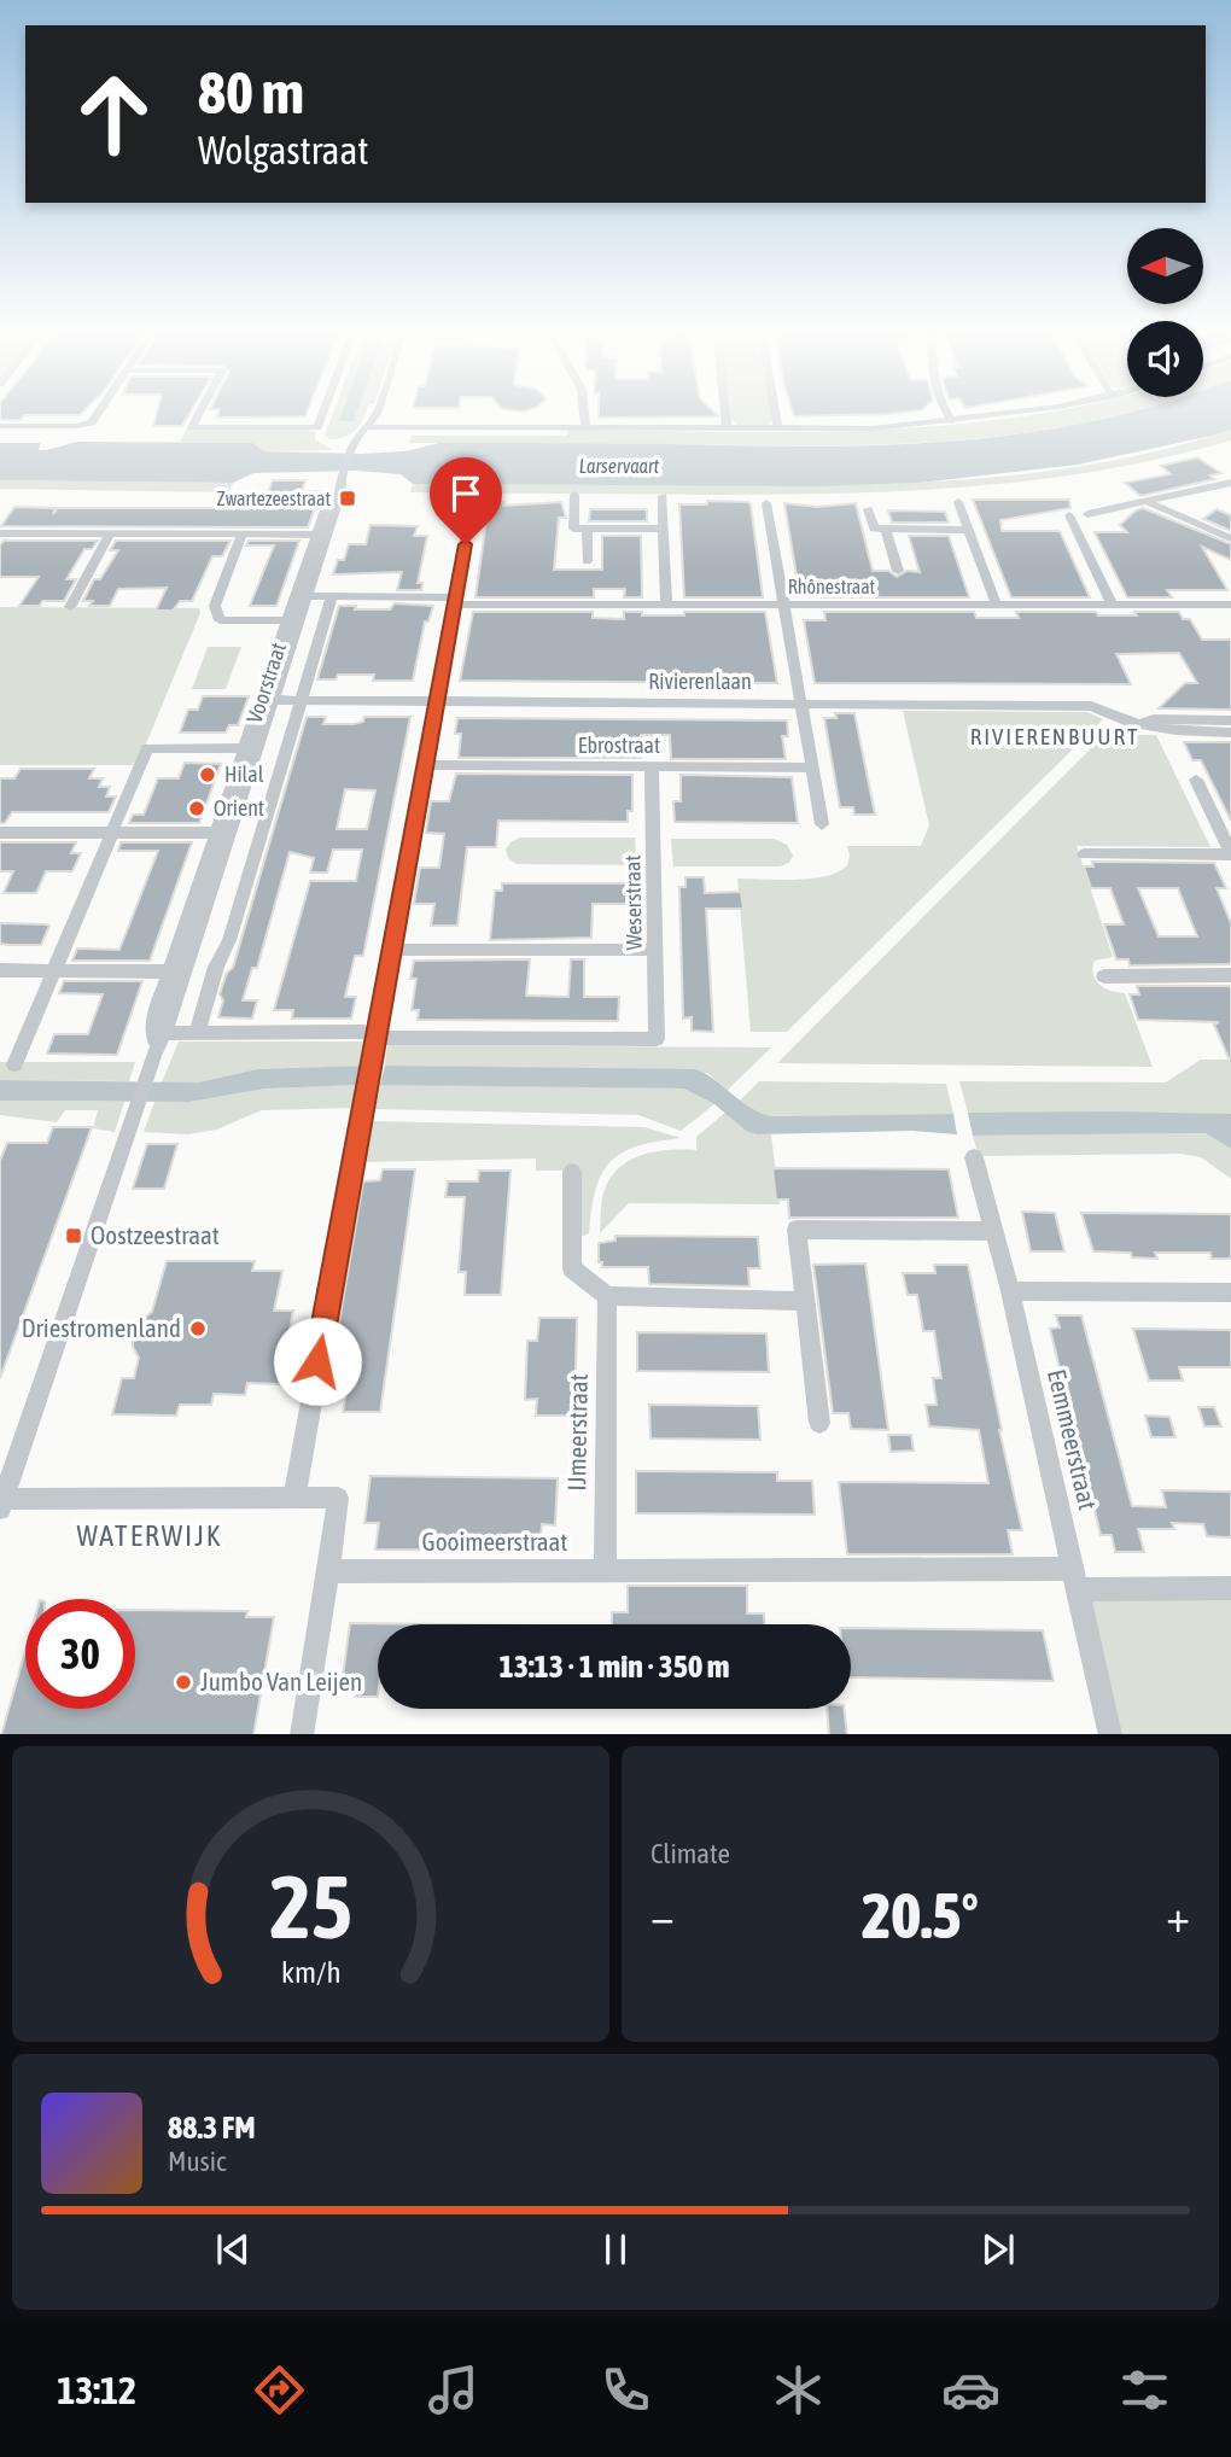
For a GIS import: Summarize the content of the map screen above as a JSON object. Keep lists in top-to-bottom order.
{
  "streets": {
    "street": [
      "Rhônestraat",
      "Rivierenlaan",
      "Voorstraat",
      "Ebrostraat",
      "Weserstraat",
      "IJmeerstraat",
      "Eemmeerstraat",
      "Gooimeerstraat"
    ]
  },
  "crossings": [
    ["Rhônestraat", "Voorstraat"],
    ["Rivierenlaan", "Voorstraat"],
    ["Ebrostraat", "Weserstraat"],
    ["IJmeerstraat", "Gooimeerstraat"],
    ["Eemmeerstraat", "Gooimeerstraat"]
  ],
  "districts": ["RIVIERENBUURT", "WATERWIJK"],
  "water": ["Larservaart"],
  "places": {
    "transit": ["Zwartezeestraat", "Oostzeestraat"],
    "other": [
      "Hilal",
      "Orient",
      "Driestromenland",
      "Jumbo Van Leijen"
    ]
  },
  "north": "left",
  "page": {
    "turn": ["80 m", "Wolgastraat"],
    "limit": "30",
    "trip": "13:13 · 1 min · 350 m",
    "tile": "Climate",
    "heat": ["−", "20.5°", "+"],
    "song": ["88.3 FM", "Music"],
    "tabs": "13:12",
    "gauge": ["25", "km/h"]
  }
}
